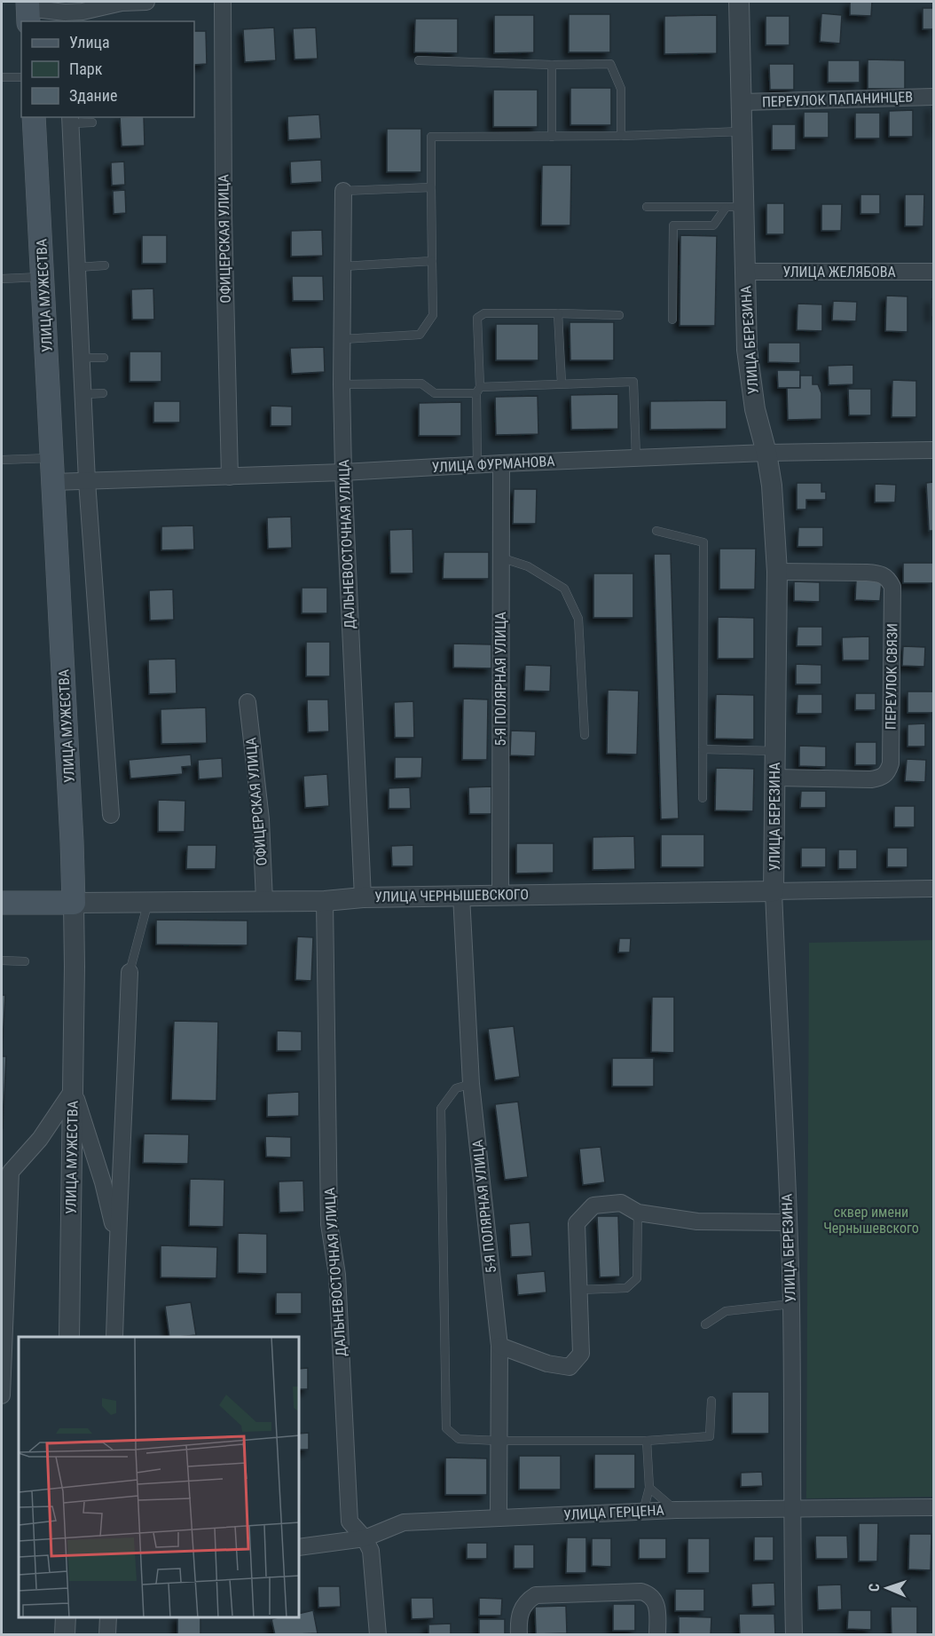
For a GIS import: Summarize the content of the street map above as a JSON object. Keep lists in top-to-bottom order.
{
  "streets": {
    "main road": ["УЛИЦА МУЖЕСТВА", "УЛИЦА ЧЕРНЫШЕВСКОГО"],
    "street": [
      "ПЕРЕУЛОК ПАПАНИНЦЕВ",
      "ОФИЦЕРСКАЯ УЛИЦА",
      "УЛИЦА ЖЕЛЯБОВА",
      "УЛИЦА БЕРЕЗИНА",
      "УЛИЦА ФУРМАНОВА",
      "ДАЛЬНЕВОСТОЧНАЯ УЛИЦА",
      "ПЕРЕУЛОК СВЯЗИ",
      "5-Я ПОЛЯРНАЯ УЛИЦА",
      "УЛИЦА ГЕРЦЕНА"
    ]
  },
  "crossings": [
    ["ПЕРЕУЛОК ПАПАНИНЦЕВ", "УЛИЦА БЕРЕЗИНА"],
    ["ОФИЦЕРСКАЯ УЛИЦА", "УЛИЦА ФУРМАНОВА"],
    ["ОФИЦЕРСКАЯ УЛИЦА", "УЛИЦА ЧЕРНЫШЕВСКОГО"],
    ["УЛИЦА ЖЕЛЯБОВА", "УЛИЦА БЕРЕЗИНА"],
    ["УЛИЦА МУЖЕСТВА", "УЛИЦА ФУРМАНОВА"],
    ["УЛИЦА МУЖЕСТВА", "УЛИЦА ЧЕРНЫШЕВСКОГО"],
    ["УЛИЦА БЕРЕЗИНА", "УЛИЦА ФУРМАНОВА"],
    ["УЛИЦА БЕРЕЗИНА", "ПЕРЕУЛОК СВЯЗИ"],
    ["УЛИЦА БЕРЕЗИНА", "УЛИЦА ЧЕРНЫШЕВСКОГО"],
    ["УЛИЦА БЕРЕЗИНА", "УЛИЦА ГЕРЦЕНА"],
    ["УЛИЦА ФУРМАНОВА", "ДАЛЬНЕВОСТОЧНАЯ УЛИЦА"],
    ["УЛИЦА ФУРМАНОВА", "5-Я ПОЛЯРНАЯ УЛИЦА"],
    ["ДАЛЬНЕВОСТОЧНАЯ УЛИЦА", "УЛИЦА ЧЕРНЫШЕВСКОГО"],
    ["ДАЛЬНЕВОСТОЧНАЯ УЛИЦА", "УЛИЦА ГЕРЦЕНА"],
    ["5-Я ПОЛЯРНАЯ УЛИЦА", "УЛИЦА ЧЕРНЫШЕВСКОГО"],
    ["5-Я ПОЛЯРНАЯ УЛИЦА", "УЛИЦА ГЕРЦЕНА"]
  ],
  "parks": ["сквер имени Чернышевского"],
  "legend": ["Улица", "Парк", "Здание"],
  "north": "left"
}
